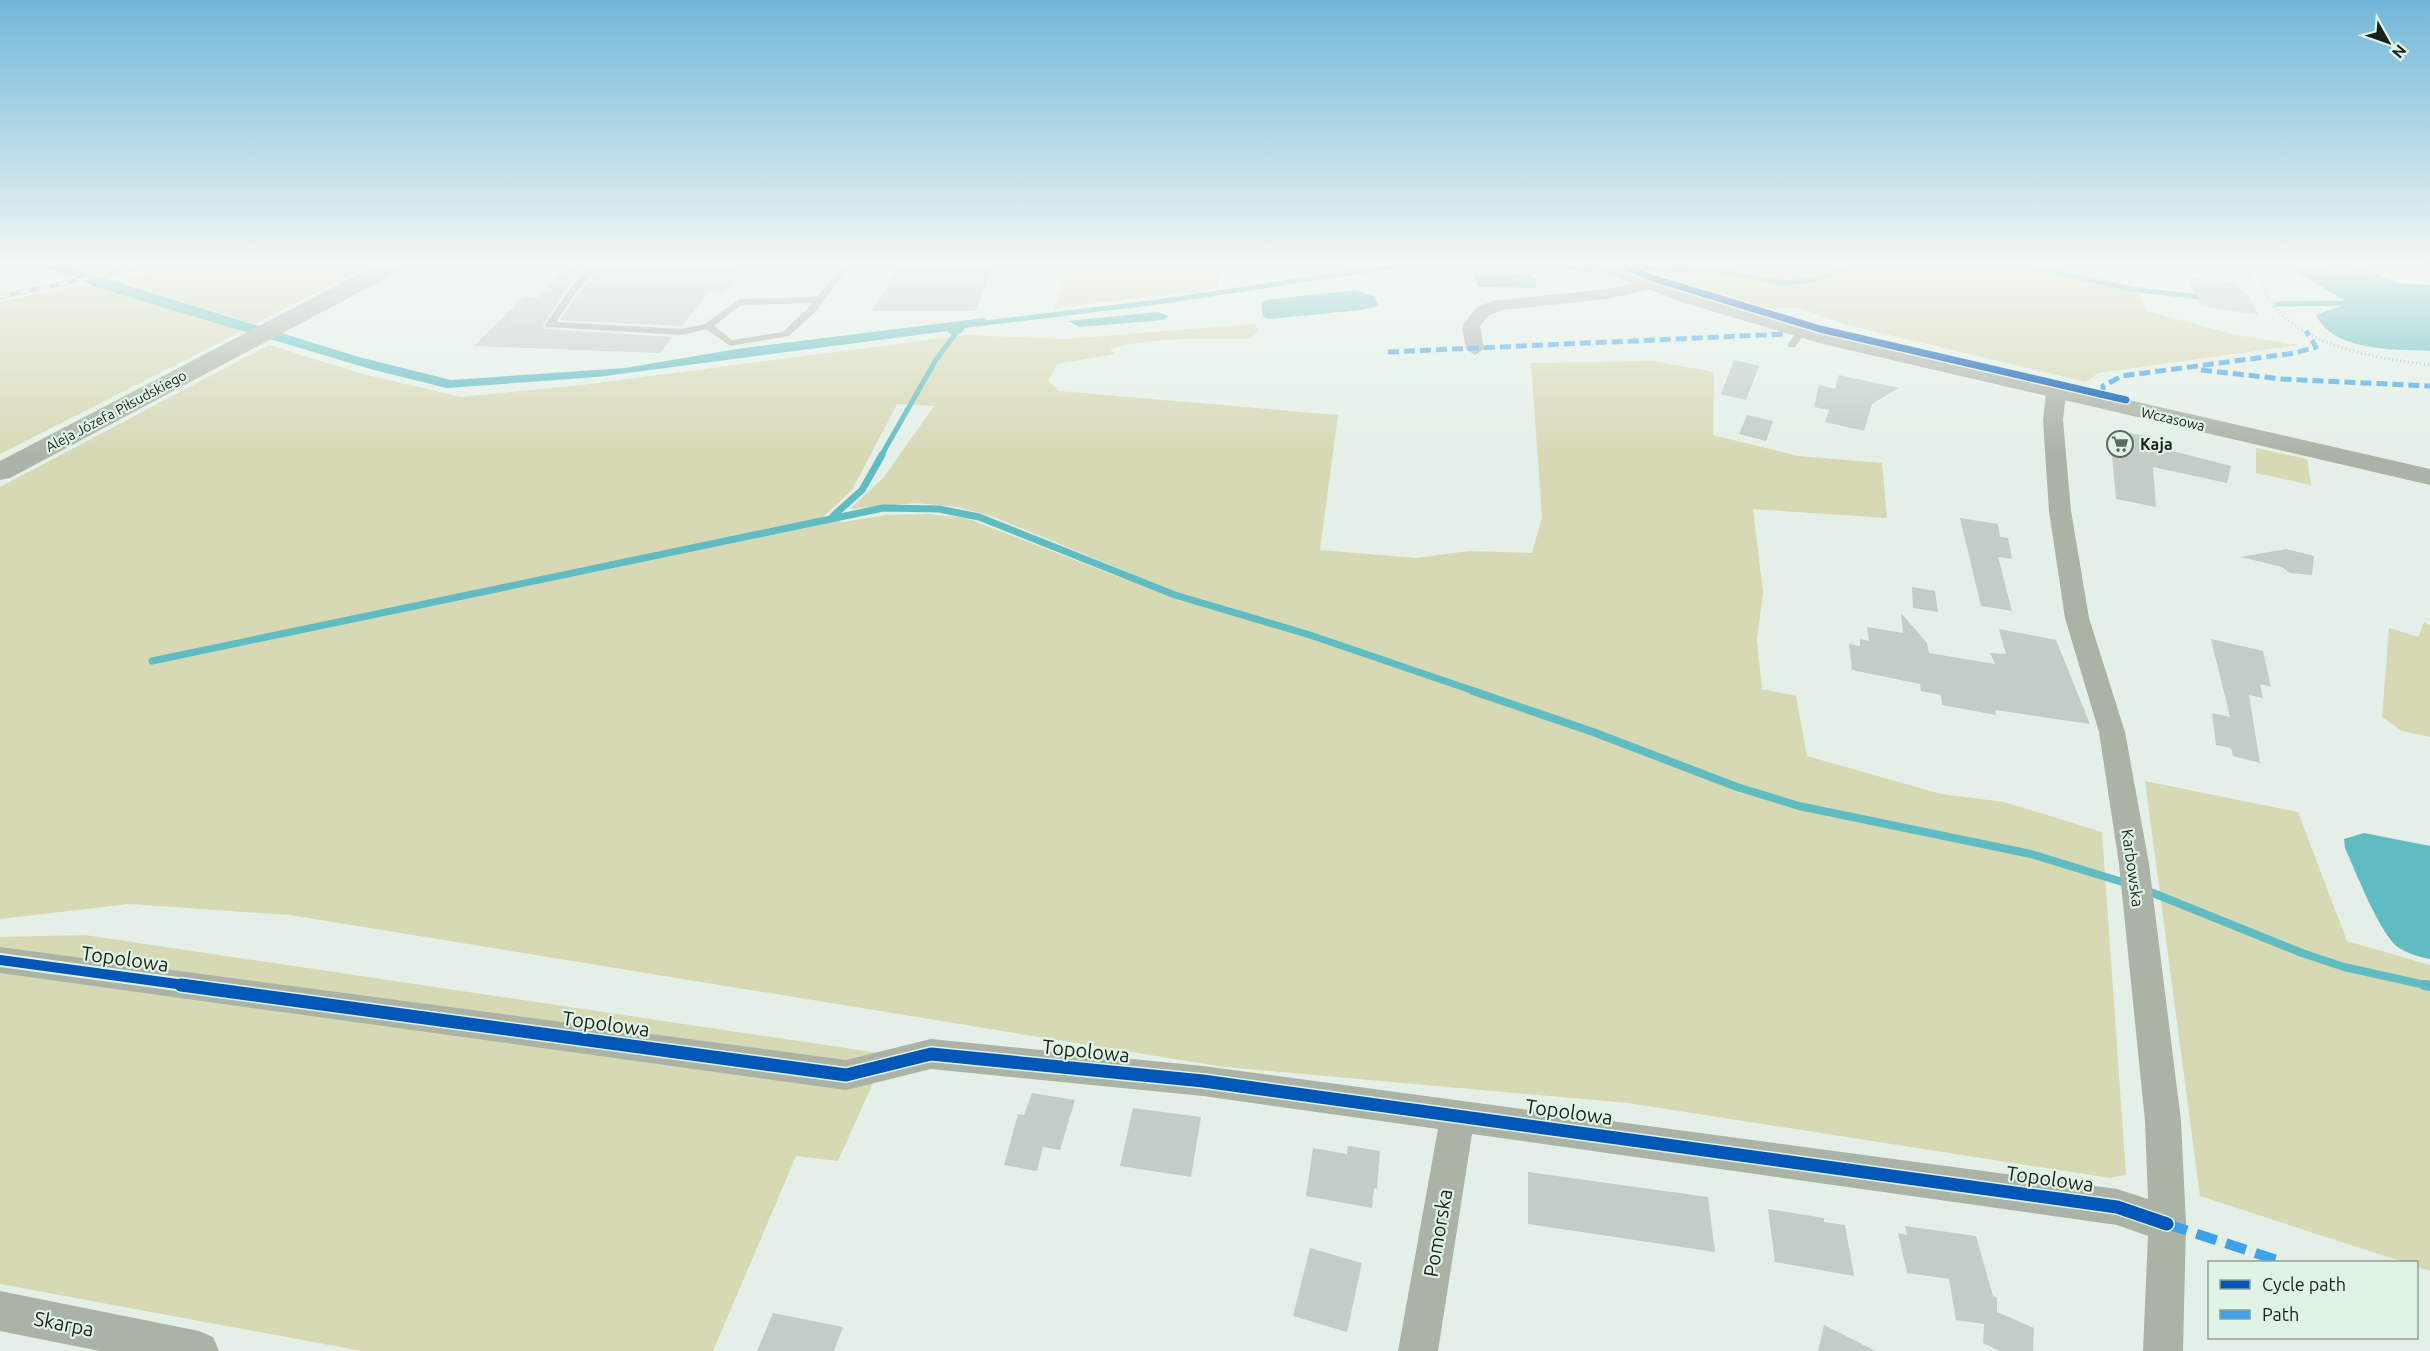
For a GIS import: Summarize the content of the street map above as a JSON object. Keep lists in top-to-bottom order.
{
  "streets": {
    "main road": ["Aleja Józefa Piłsudskiego"],
    "street": [
      "Wczasowa",
      "Karbowska",
      "Topolowa",
      "Pomorska",
      "Skarpa"
    ]
  },
  "crossings": [
    ["Wczasowa", "Karbowska"],
    ["Karbowska", "Topolowa"],
    ["Topolowa", "Pomorska"]
  ],
  "places": {
    "supermarket": ["Kaja"]
  },
  "legend": ["Cycle path", "Path"],
  "north": "bottom right"
}
